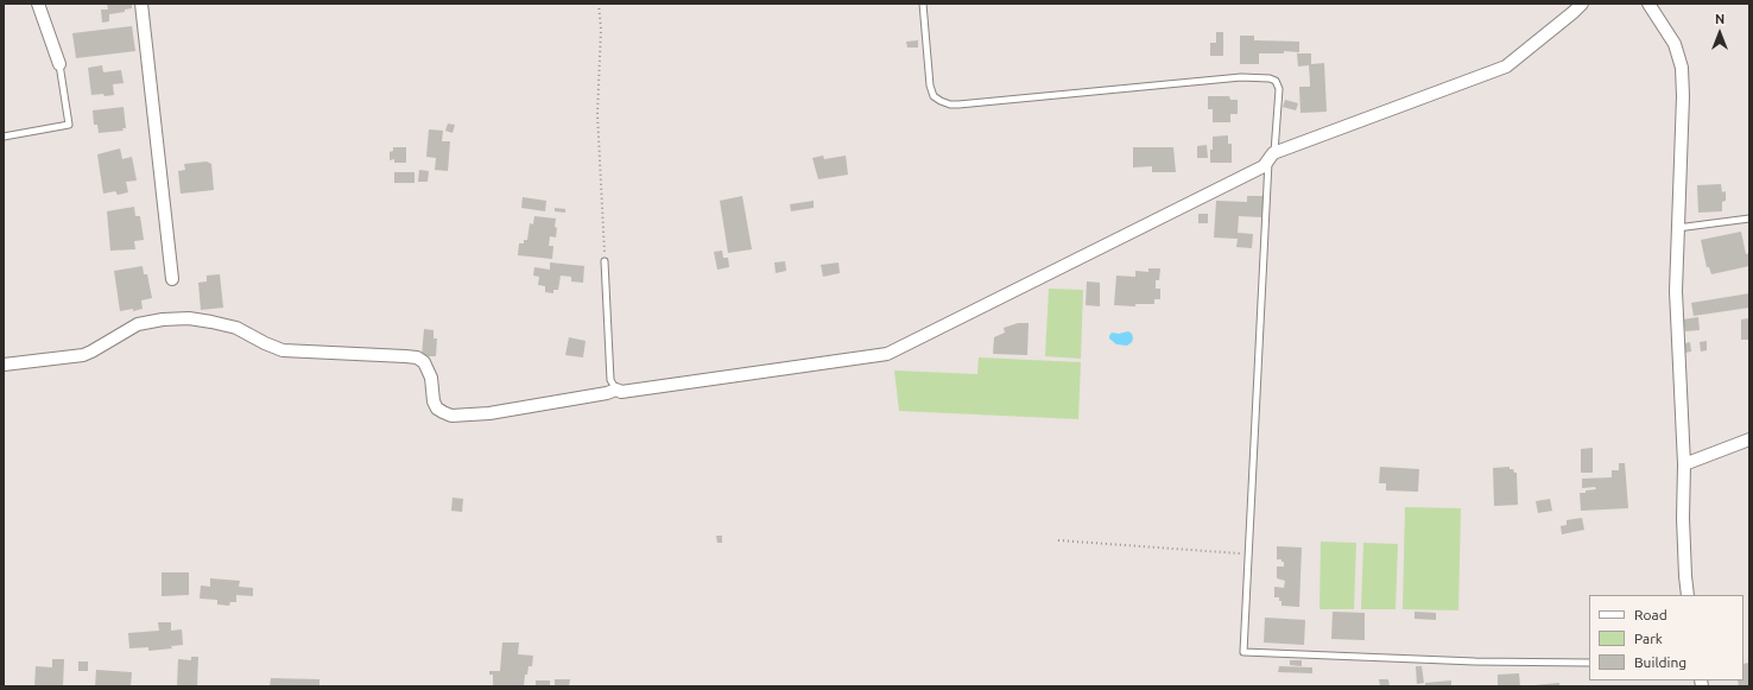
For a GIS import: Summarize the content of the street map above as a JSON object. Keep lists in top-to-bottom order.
{
  "legend": ["Road", "Park", "Building"],
  "north": "top"
}
